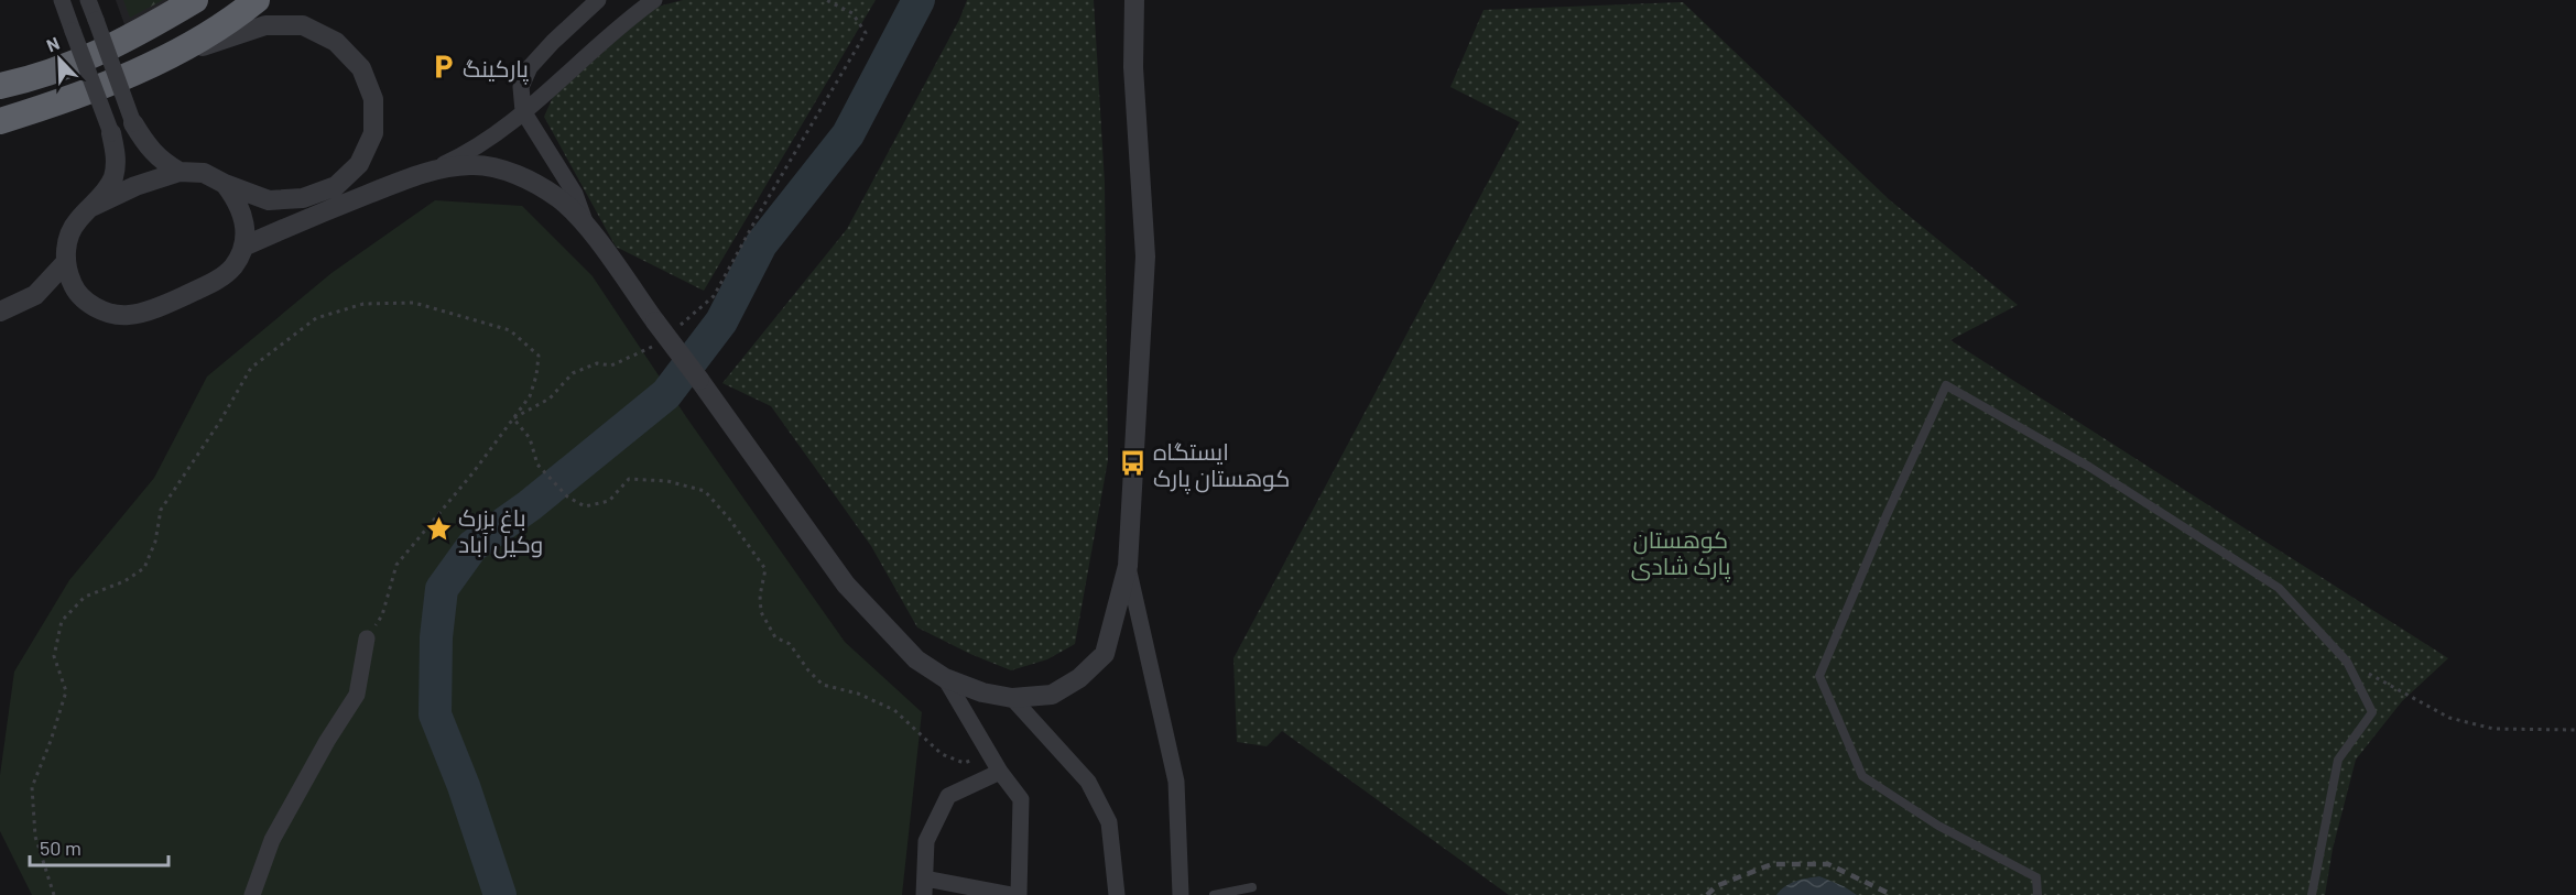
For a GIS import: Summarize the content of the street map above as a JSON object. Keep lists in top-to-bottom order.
{
  "parks": ["کوهستان پارک شادی"],
  "places": {
    "parking": ["پارکینگ"],
    "bus stop": ["ایستگاه کوهستان پارک"],
    "place": ["باغ بزرک وکیل آباد"]
  },
  "scale_bar": "50 m",
  "north": "top left"
}
